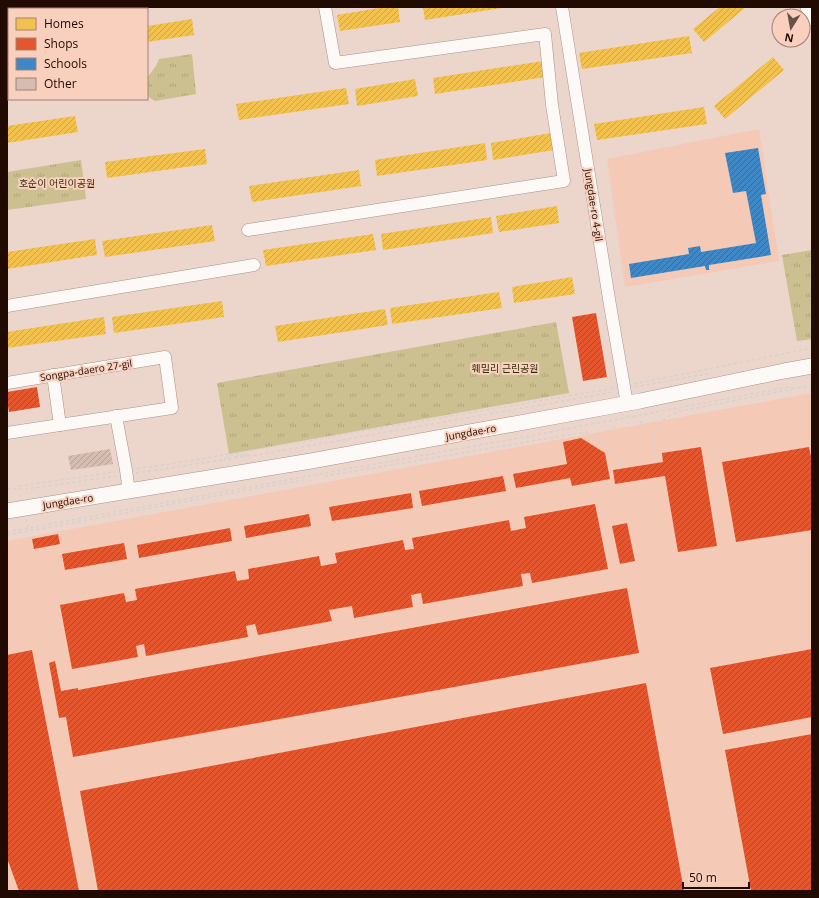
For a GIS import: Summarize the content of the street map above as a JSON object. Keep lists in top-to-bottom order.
{
  "streets": {
    "main road": ["Jungdae-ro"],
    "street": ["Jungdae-ro 4-gil", "Songpa-daero 27-gil"]
  },
  "crossings": [
    ["Jungdae-ro 4-gil", "Jungdae-ro"]
  ],
  "parks": ["호순이 어린이공원", "훼밀리 근린공원"],
  "legend": [
    "Homes",
    "Shops",
    "Schools",
    "Other"
  ],
  "scale_bar": "50 m",
  "north": "bottom"
}
